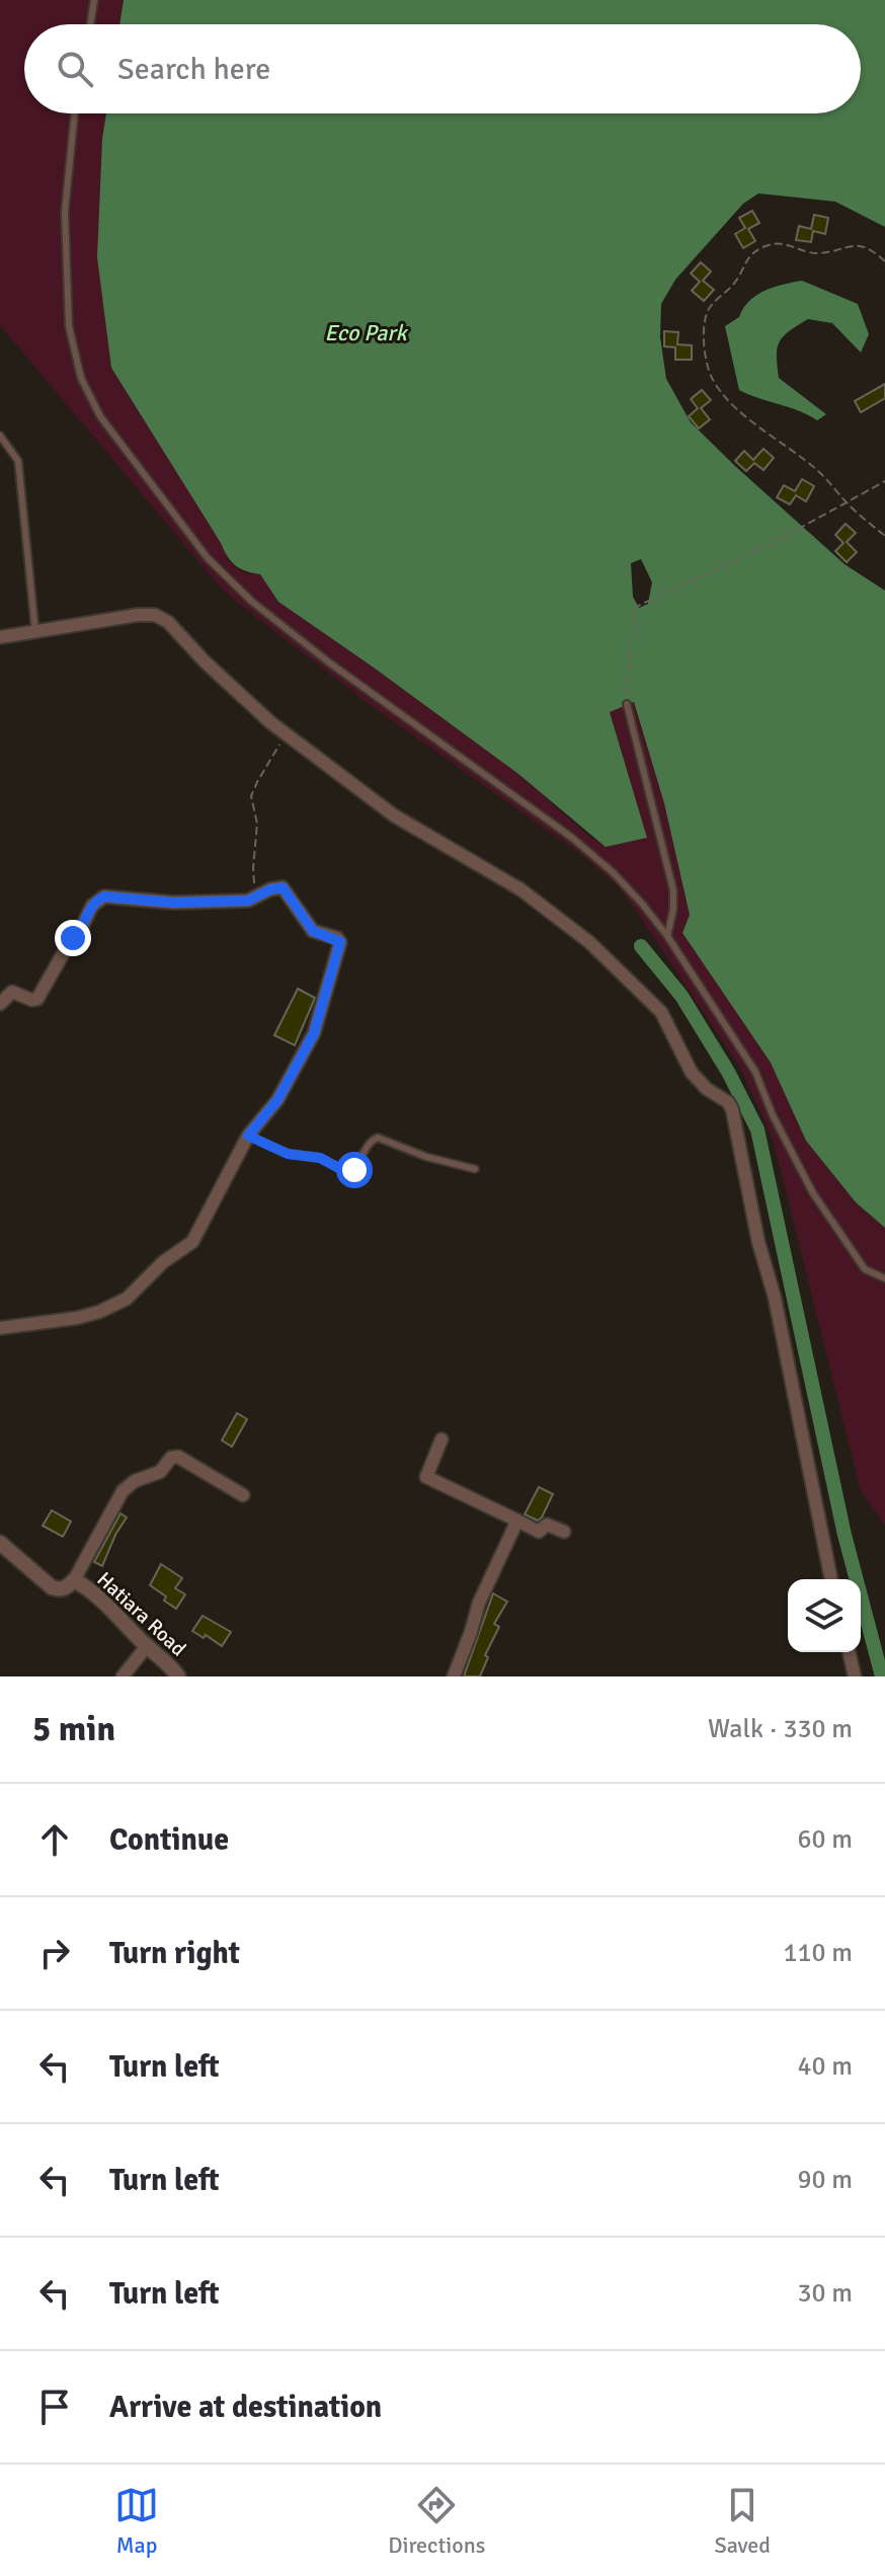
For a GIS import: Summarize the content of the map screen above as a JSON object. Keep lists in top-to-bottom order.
{
  "streets": {
    "street": ["Hatiara Road"]
  },
  "water": ["Eco Park"],
  "page": {
    "search": "Search here",
    "heading": ["5 min", "Walk · 330 m"],
    "list": [
      ["Continue", "60 m"],
      ["Turn right", "110 m"],
      ["Turn left", "40 m"],
      ["Turn left", "90 m"],
      ["Turn left", "30 m"],
      "Arrive at destination"
    ],
    "nav": ["Map", "Directions", "Saved"]
  }
}
